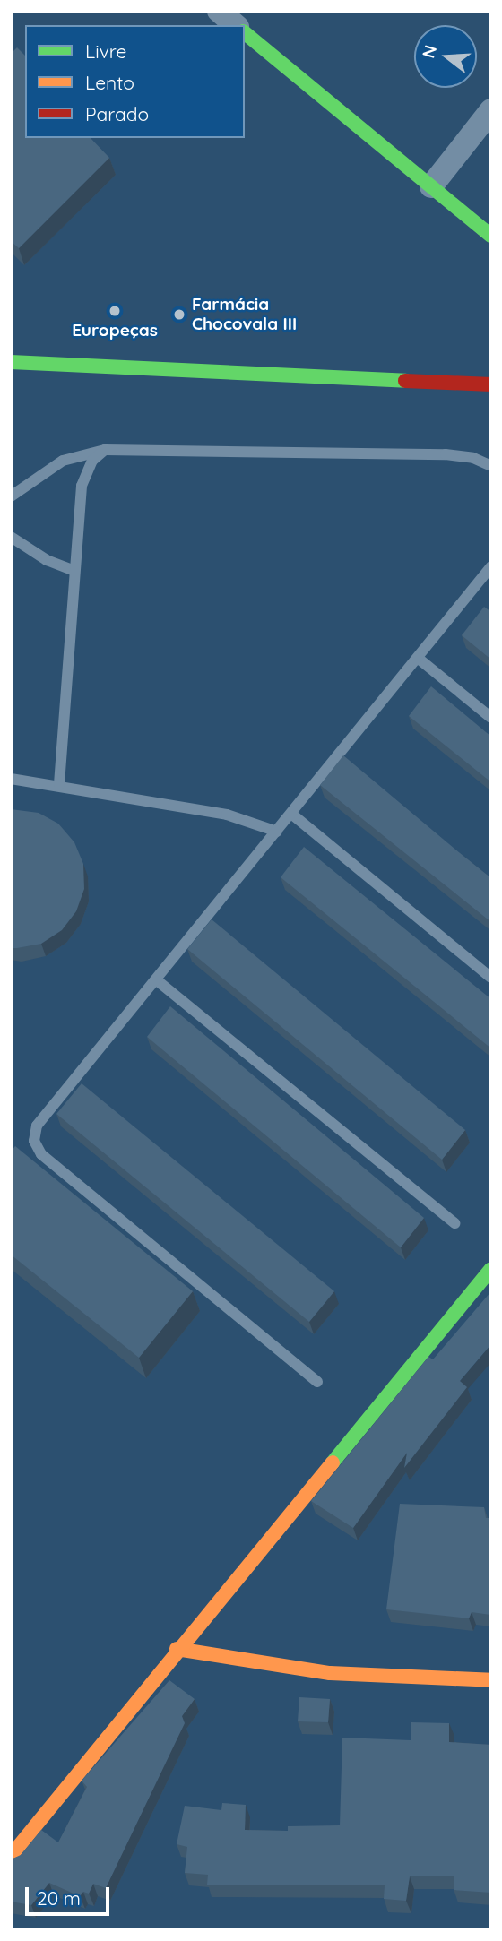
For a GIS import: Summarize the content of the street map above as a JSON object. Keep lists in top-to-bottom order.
{
  "places": ["Europeças", "Farmácia Chocovala III"],
  "legend": ["Livre", "Lento", "Parado"],
  "scale_bar": "20 m",
  "north": "left"
}
